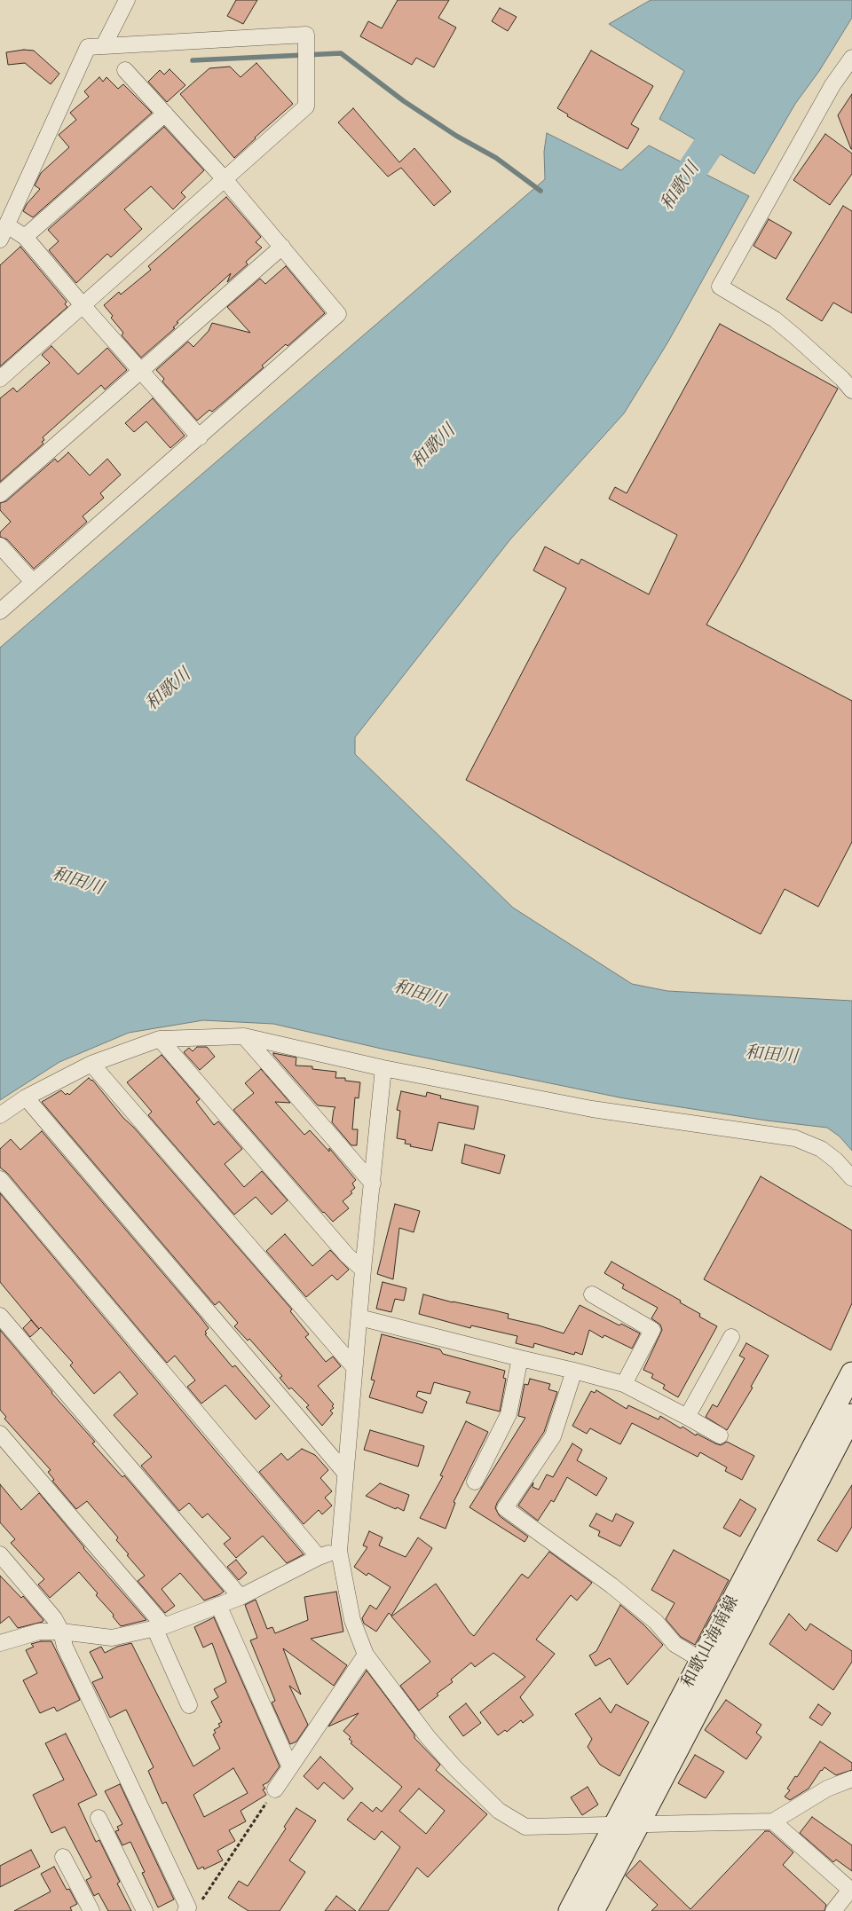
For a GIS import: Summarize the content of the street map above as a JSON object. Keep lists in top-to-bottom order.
{
  "streets": {
    "main road": ["和歌山海南線"]
  },
  "water": ["和歌川", "和田川"]
}
